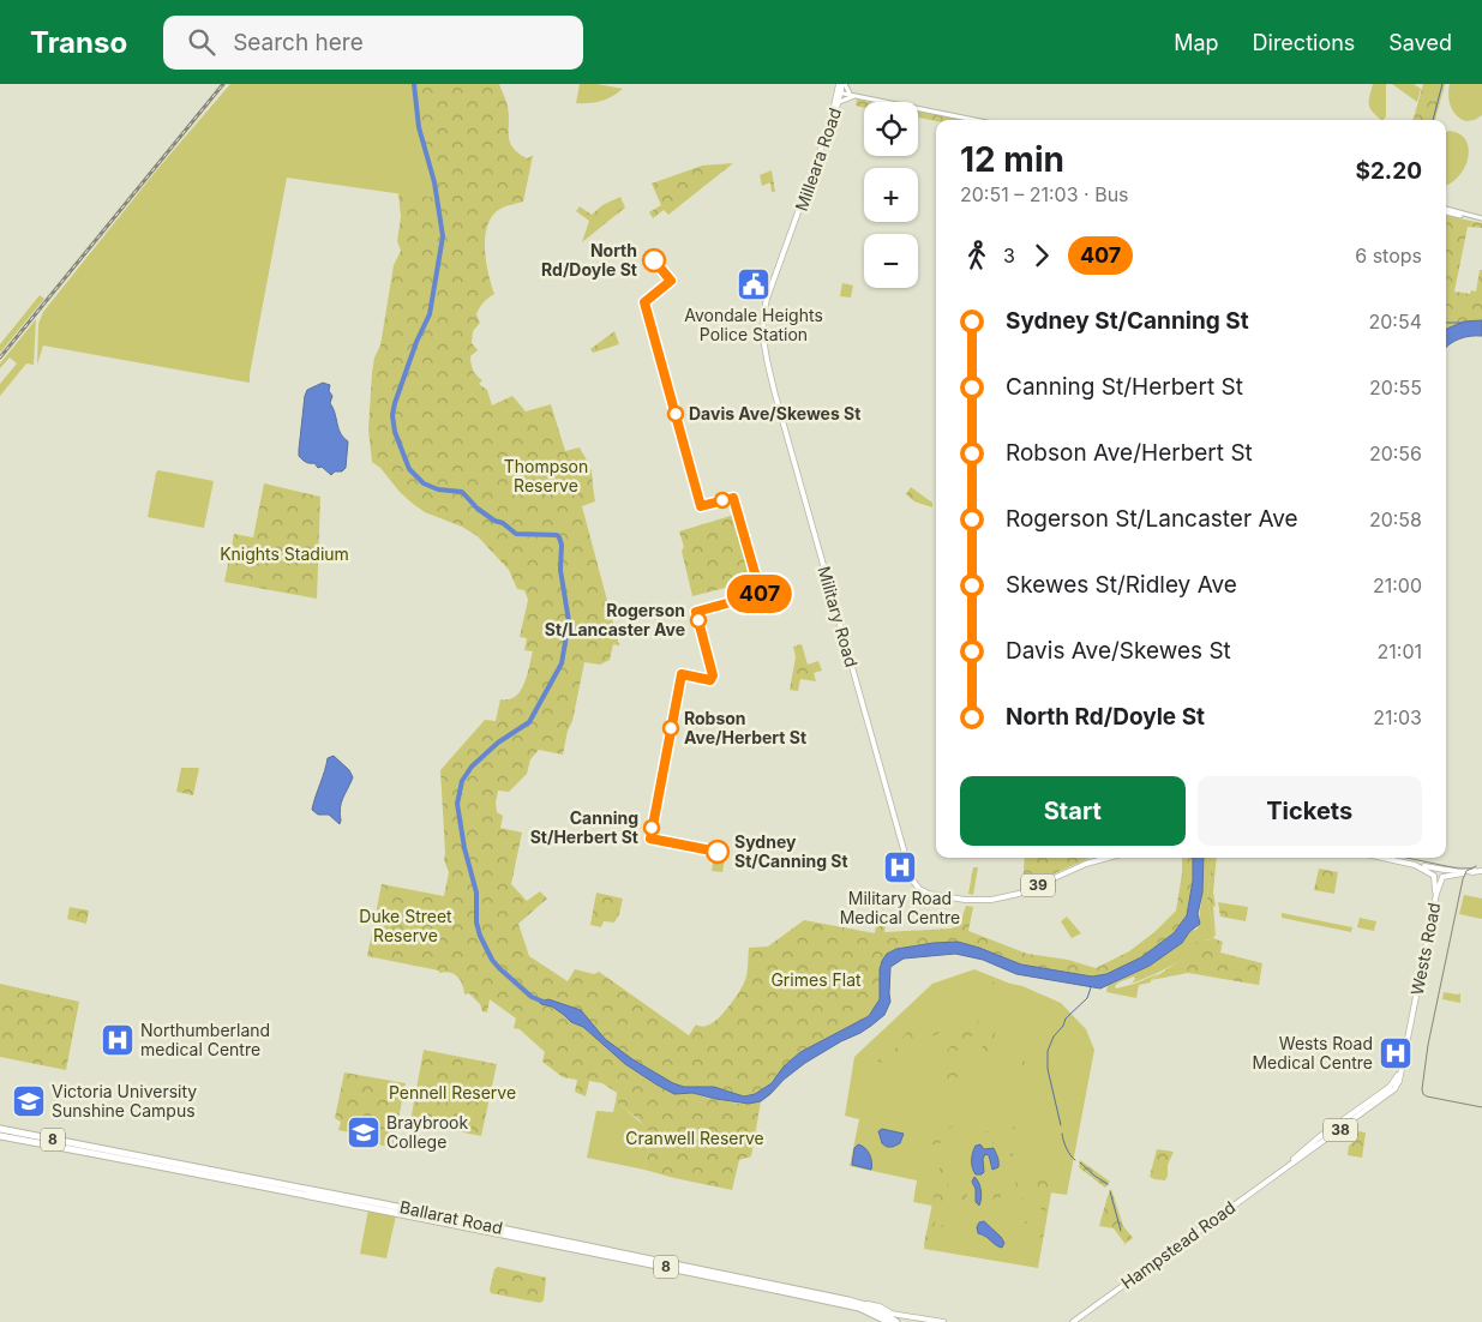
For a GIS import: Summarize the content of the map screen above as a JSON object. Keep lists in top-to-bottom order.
{
  "streets": {
    "highway": ["8", "Ballarat Road"],
    "main road": [
      "Milleara Road",
      "Military Road",
      "39",
      "Wests Road",
      "38",
      "Hampstead Road"
    ]
  },
  "crossings": [
    ["Milleara Road", "Military Road"],
    ["Wests Road", "Hampstead Road"]
  ],
  "parks": [
    "Thompson Reserve",
    "Knights Stadium",
    "Duke Street Reserve",
    "Grimes Flat",
    "Pennell Reserve",
    "Cranwell Reserve"
  ],
  "places": {
    "other": [
      "North Rd/Doyle St",
      "Davis Ave/Skewes St",
      "Rogerson St/Lancaster Ave",
      "Robson Ave/Herbert St",
      "Canning St/Herbert St",
      "Sydney St/Canning St"
    ],
    "public building": ["Avondale Heights Police Station"],
    "hospital": ["Military Road Medical Centre", "Northumberland medical Centre", "Wests Road Medical Centre"],
    "school or university": ["Victoria University Sunshine Campus", "Braybrook College"]
  },
  "lines": ["bus line 407"],
  "page": {
    "header": "Transo",
    "search": "Search here",
    "nav": ["Map", "Directions", "Saved"],
    "on_map": "407",
    "map_buttons": ["+", "−"],
    "heading": ["12 min", "20:51 – 21:03 · Bus", "$2.20"],
    "legs": ["3", "407", "6 stops"],
    "list": [
      {
        "name": "Sydney St/Canning St",
        "value": "20:54"
      },
      {
        "name": "Canning St/Herbert St",
        "value": "20:55"
      },
      {
        "name": "Robson Ave/Herbert St",
        "value": "20:56"
      },
      {
        "name": "Rogerson St/Lancaster Ave",
        "value": "20:58"
      },
      {
        "name": "Skewes St/Ridley Ave",
        "value": "21:00"
      },
      {
        "name": "Davis Ave/Skewes St",
        "value": "21:01"
      },
      {
        "name": "North Rd/Doyle St",
        "value": "21:03"
      }
    ],
    "buttons": ["Start", "Tickets"]
  }
}
